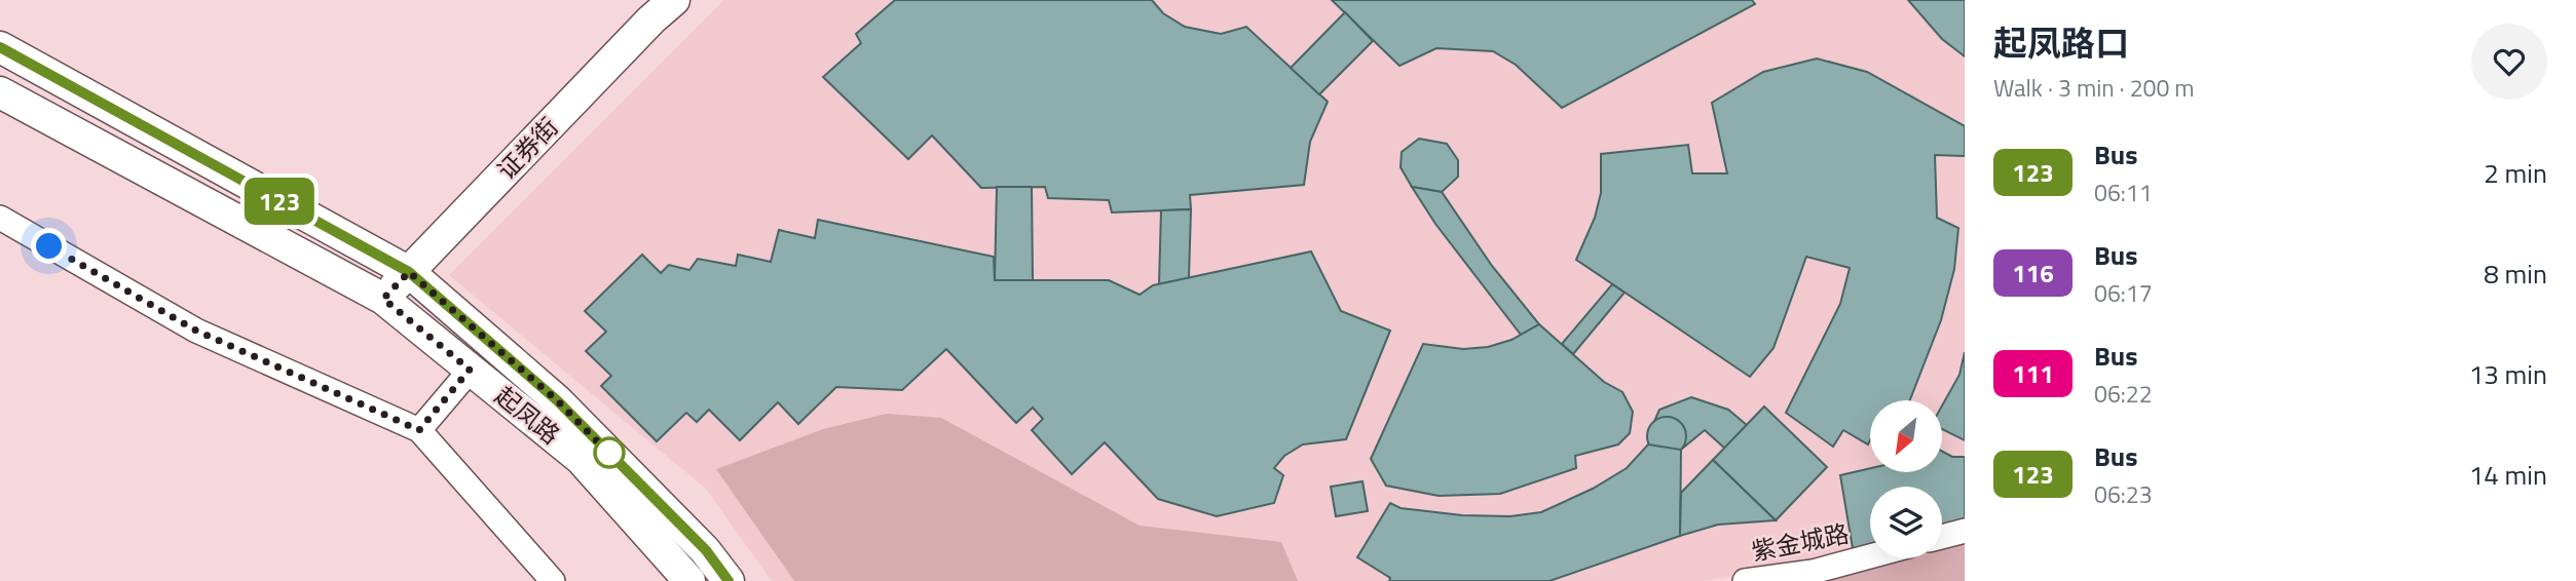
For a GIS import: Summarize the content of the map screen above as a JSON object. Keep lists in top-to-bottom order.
{
  "streets": {
    "street": ["证券街", "起凤路", "紫金城路"]
  },
  "crossings": [
    ["证券街", "起凤路"]
  ],
  "lines": ["bus line 123"],
  "north": "bottom left",
  "page": {
    "on_map": "123",
    "heading": ["起凤路口", "Walk · 3 min · 200 m"],
    "list": [
      {
        "mark": "123",
        "name": "Bus",
        "note": "06:11",
        "value": "2 min"
      },
      {
        "mark": "116",
        "name": "Bus",
        "note": "06:17",
        "value": "8 min"
      },
      {
        "mark": "111",
        "name": "Bus",
        "note": "06:22",
        "value": "13 min"
      },
      {
        "mark": "123",
        "name": "Bus",
        "note": "06:23",
        "value": "14 min"
      }
    ]
  }
}
